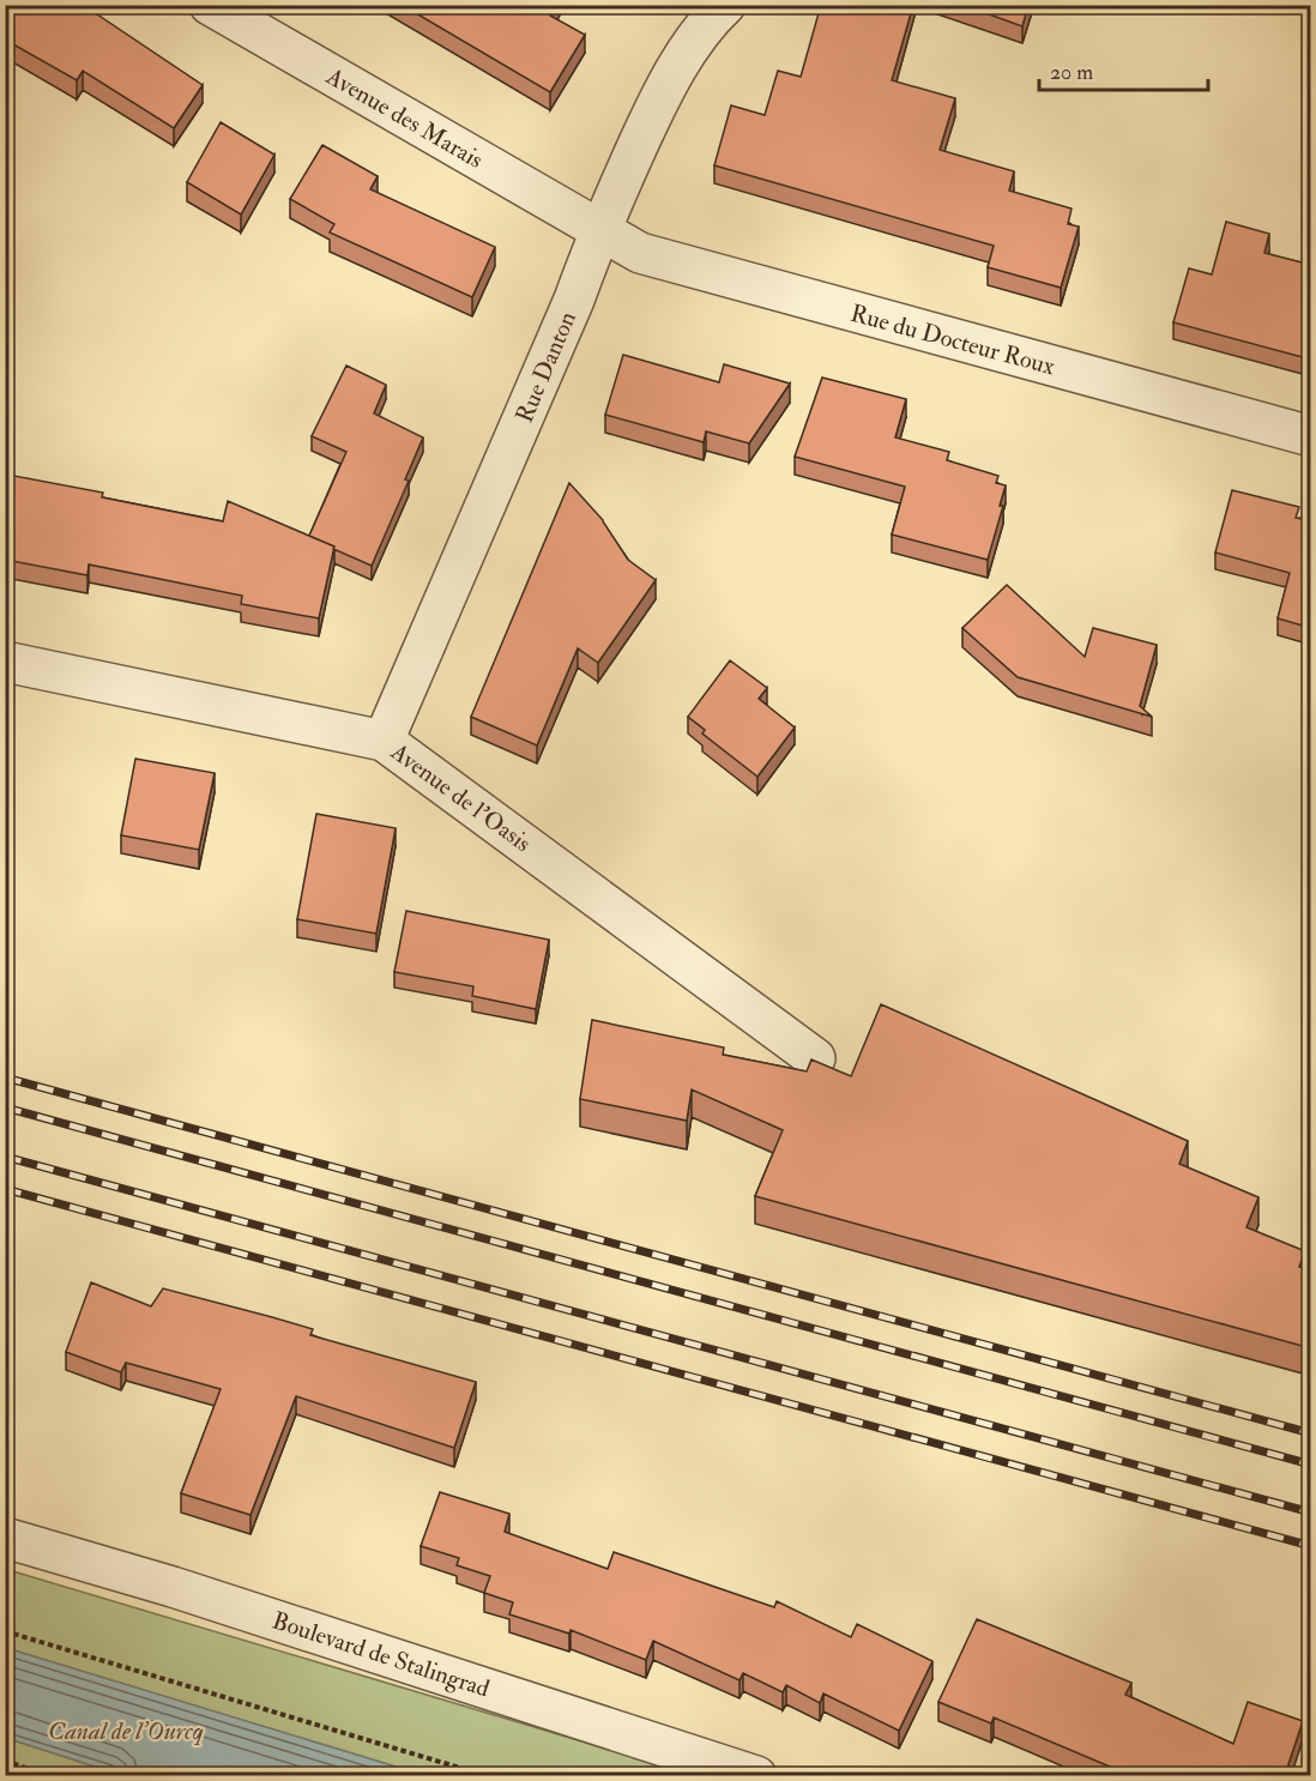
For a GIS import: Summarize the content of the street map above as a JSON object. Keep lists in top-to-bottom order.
{
  "streets": {
    "street": [
      "Avenue des Marais",
      "Rue du Docteur Roux",
      "Rue Danton",
      "Avenue de l'Oasis",
      "Boulevard de Stalingrad"
    ]
  },
  "crossings": [
    ["Avenue des Marais", "Rue du Docteur Roux"],
    ["Avenue des Marais", "Rue Danton"],
    ["Rue du Docteur Roux", "Rue Danton"],
    ["Rue Danton", "Avenue de l'Oasis"]
  ],
  "water": ["Canal de l'Ourcq"],
  "scale_bar": "20 m"
}
